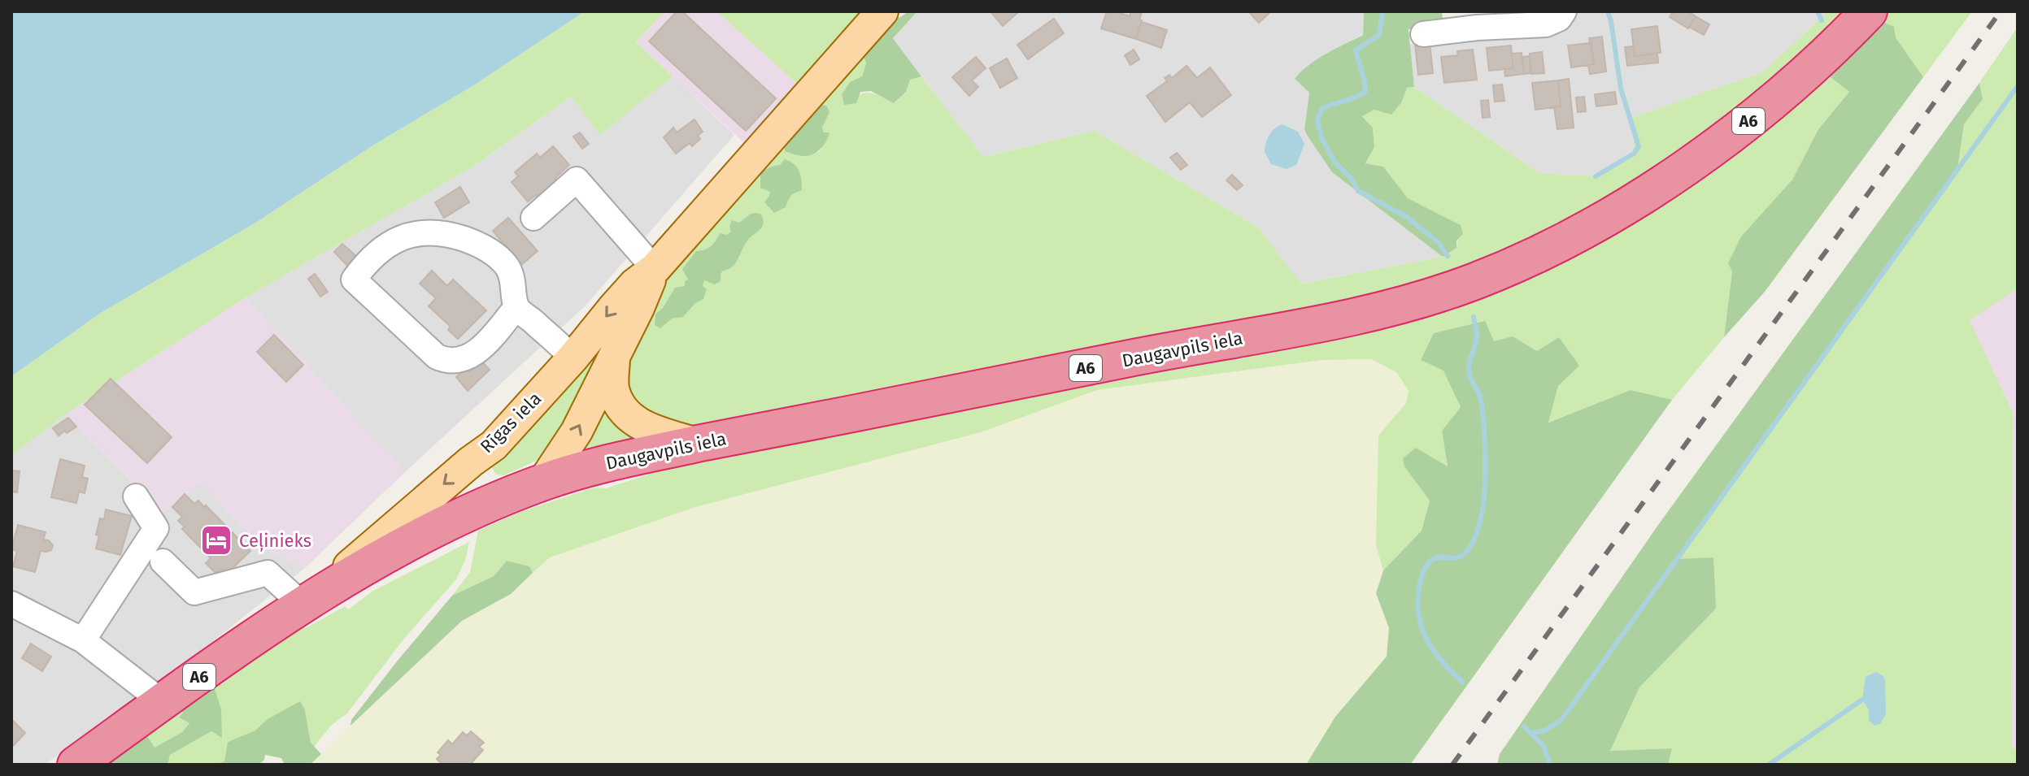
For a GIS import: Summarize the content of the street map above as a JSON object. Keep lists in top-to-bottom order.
{
  "streets": {
    "highway": ["A6", "Daugavpils iela", "Rīgas iela"]
  },
  "crossings": [
    ["Daugavpils iela", "Rīgas iela"]
  ],
  "places": {
    "hotel": ["Ceļinieks"]
  }
}
